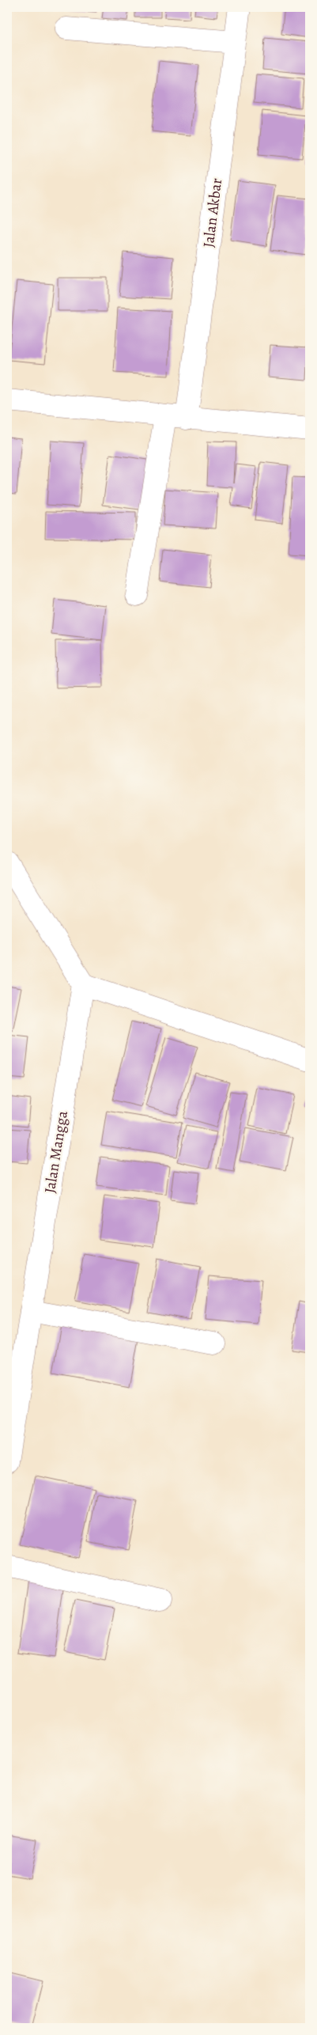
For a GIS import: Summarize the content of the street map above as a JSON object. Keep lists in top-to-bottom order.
{
  "streets": {
    "street": ["Jalan Akbar", "Jalan Mangga"]
  }
}
